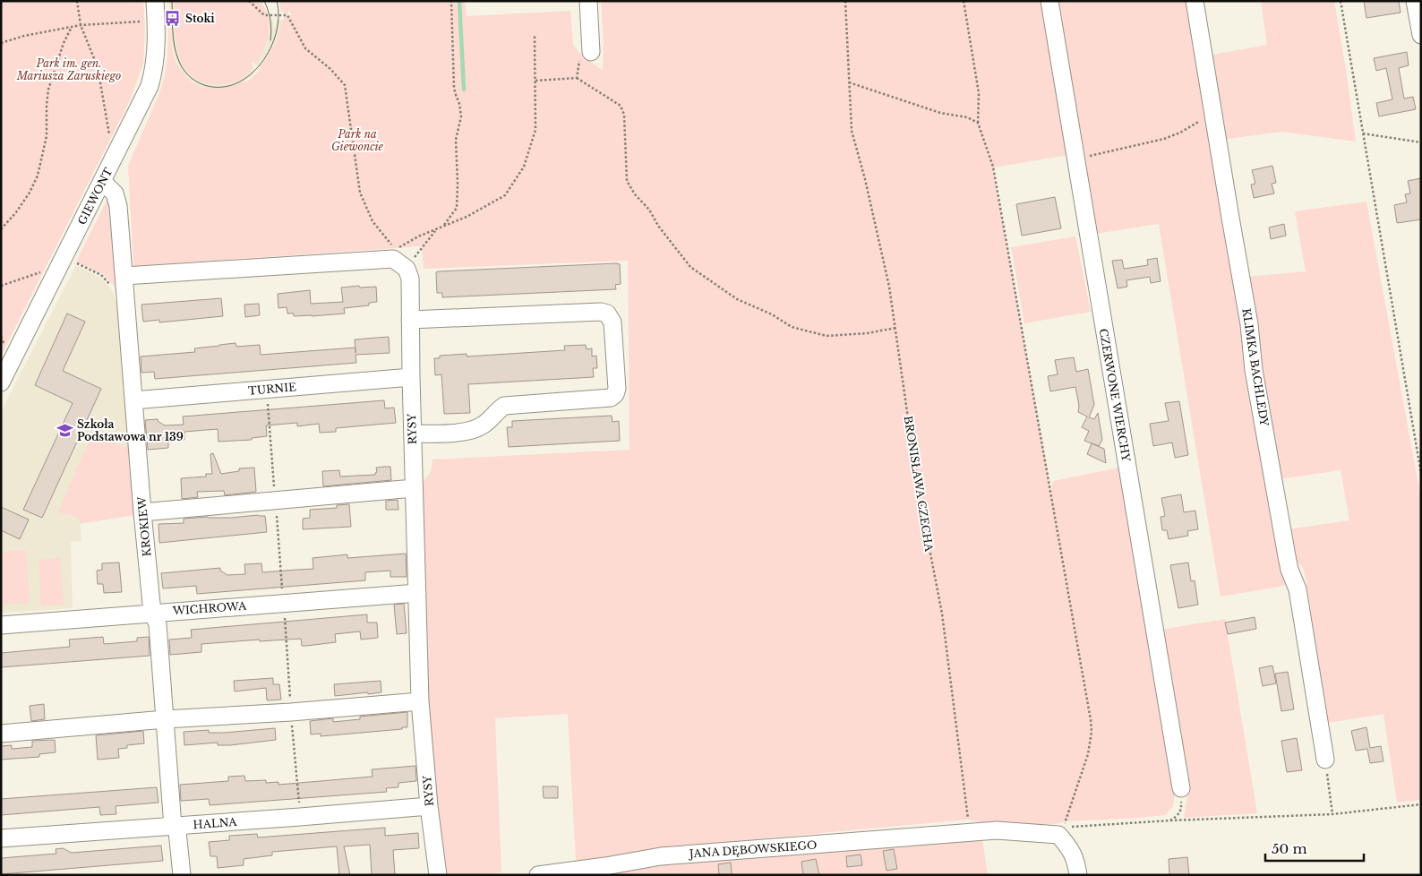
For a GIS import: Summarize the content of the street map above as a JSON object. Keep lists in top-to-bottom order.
{
  "streets": {
    "street": [
      "GIEWONT",
      "KLIMKA BACHLEDY",
      "TURNIE",
      "CZERWONE WIERCHY",
      "RYSY",
      "KROKIEW",
      "WICHROWA",
      "HALNA",
      "JANA DĘBOWSKIEGO"
    ],
    "path": ["BRONISŁAWA CZECHA"]
  },
  "crossings": [
    ["GIEWONT", "KROKIEW"],
    ["TURNIE", "RYSY"],
    ["TURNIE", "KROKIEW"],
    ["RYSY", "WICHROWA"],
    ["RYSY", "HALNA"],
    ["BRONISŁAWA CZECHA", "JANA DĘBOWSKIEGO"],
    ["KROKIEW", "WICHROWA"],
    ["KROKIEW", "HALNA"]
  ],
  "parks": ["Park im. gen. Mariusza Zaruskiego", "Park na Giewoncie"],
  "places": {
    "bus stop": ["Stoki"],
    "school or university": ["Szkoła Podstawowa nr 139"]
  },
  "scale_bar": "50 m"
}
